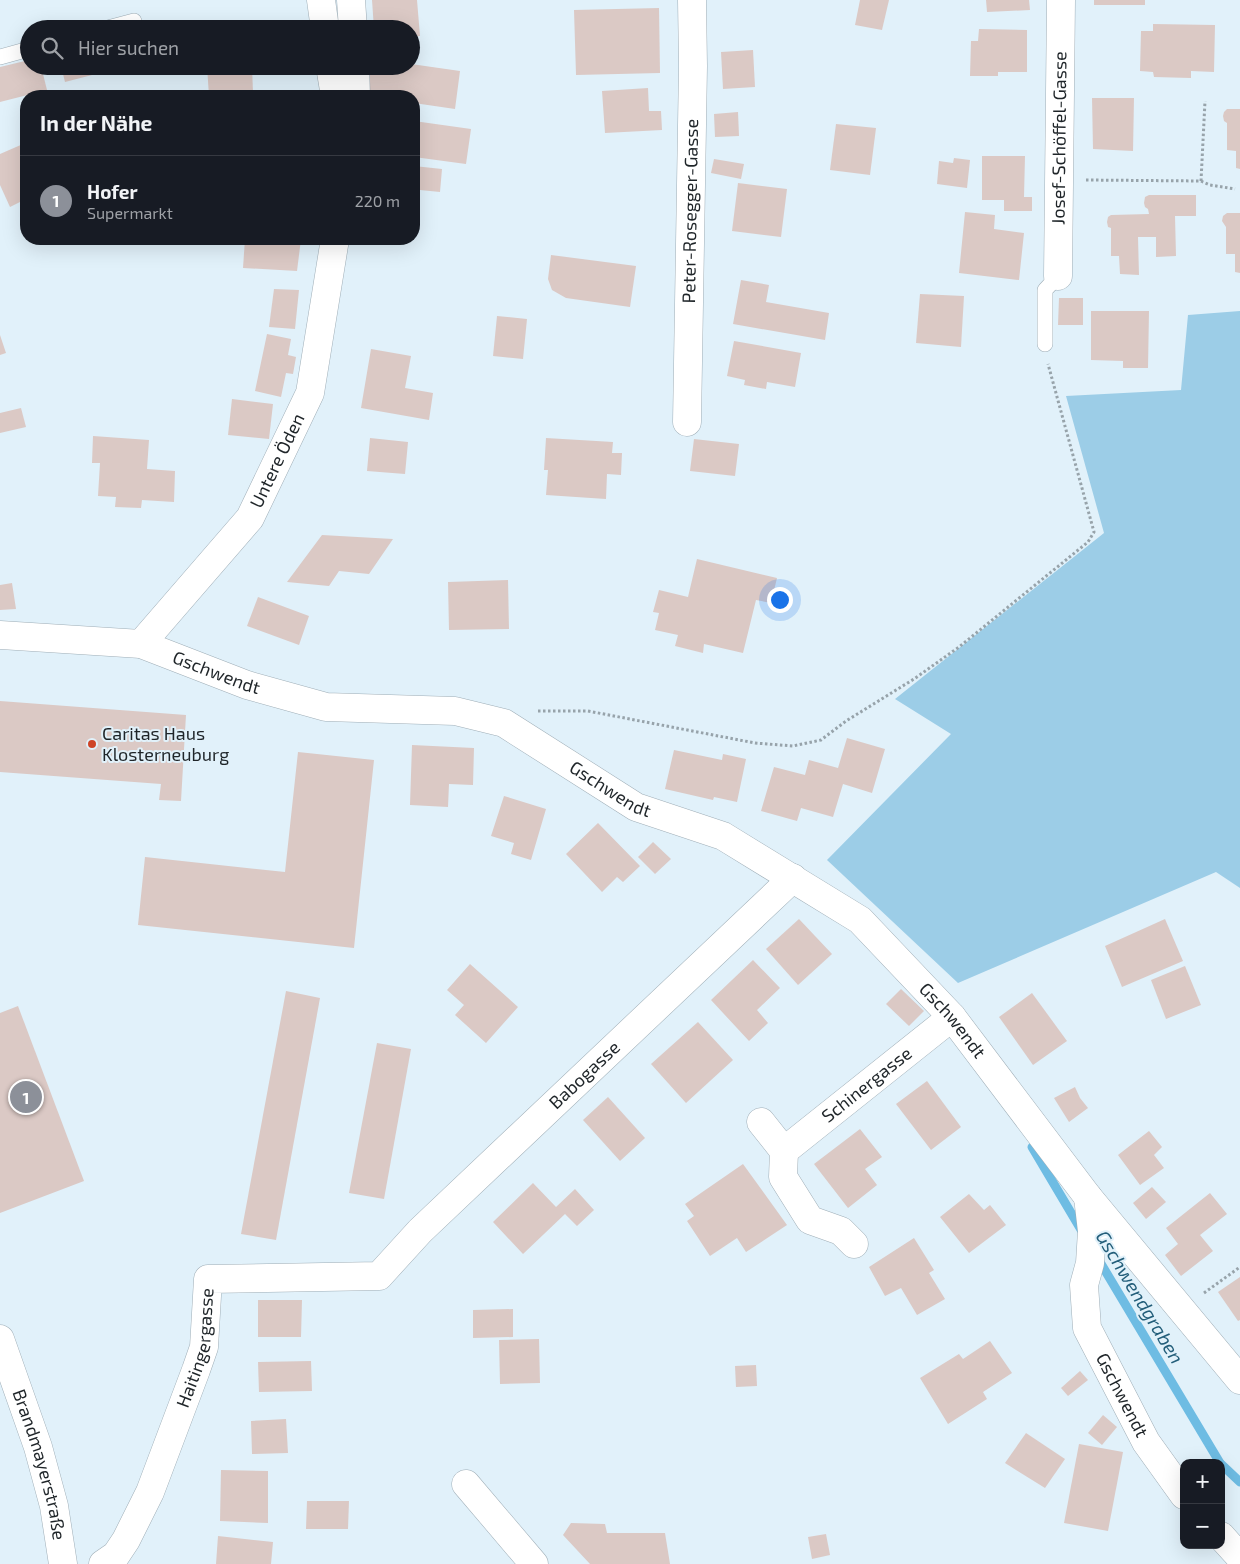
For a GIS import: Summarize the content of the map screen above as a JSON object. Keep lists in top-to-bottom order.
{
  "streets": {
    "street": [
      "Josef-Schöffel-Gasse",
      "Peter-Rosegger-Gasse",
      "Untere Öden",
      "Gschwendt",
      "Babogasse",
      "Schinergasse",
      "Haitingergasse",
      "Brandmayerstraße"
    ]
  },
  "crossings": [
    ["Untere Öden", "Gschwendt"],
    ["Gschwendt", "Babogasse"],
    ["Gschwendt", "Schinergasse"],
    ["Babogasse", "Haitingergasse"]
  ],
  "water": ["Gschwendgraben"],
  "places": ["Caritas Haus Klosterneuburg"],
  "page": {
    "search": "Hier suchen",
    "heading": "In der Nähe",
    "list": [
      {
        "mark": "1",
        "name": "Hofer",
        "note": "Supermarkt",
        "value": "220 m"
      }
    ],
    "pins": "1",
    "map_buttons": ["+", "−"]
  }
}
